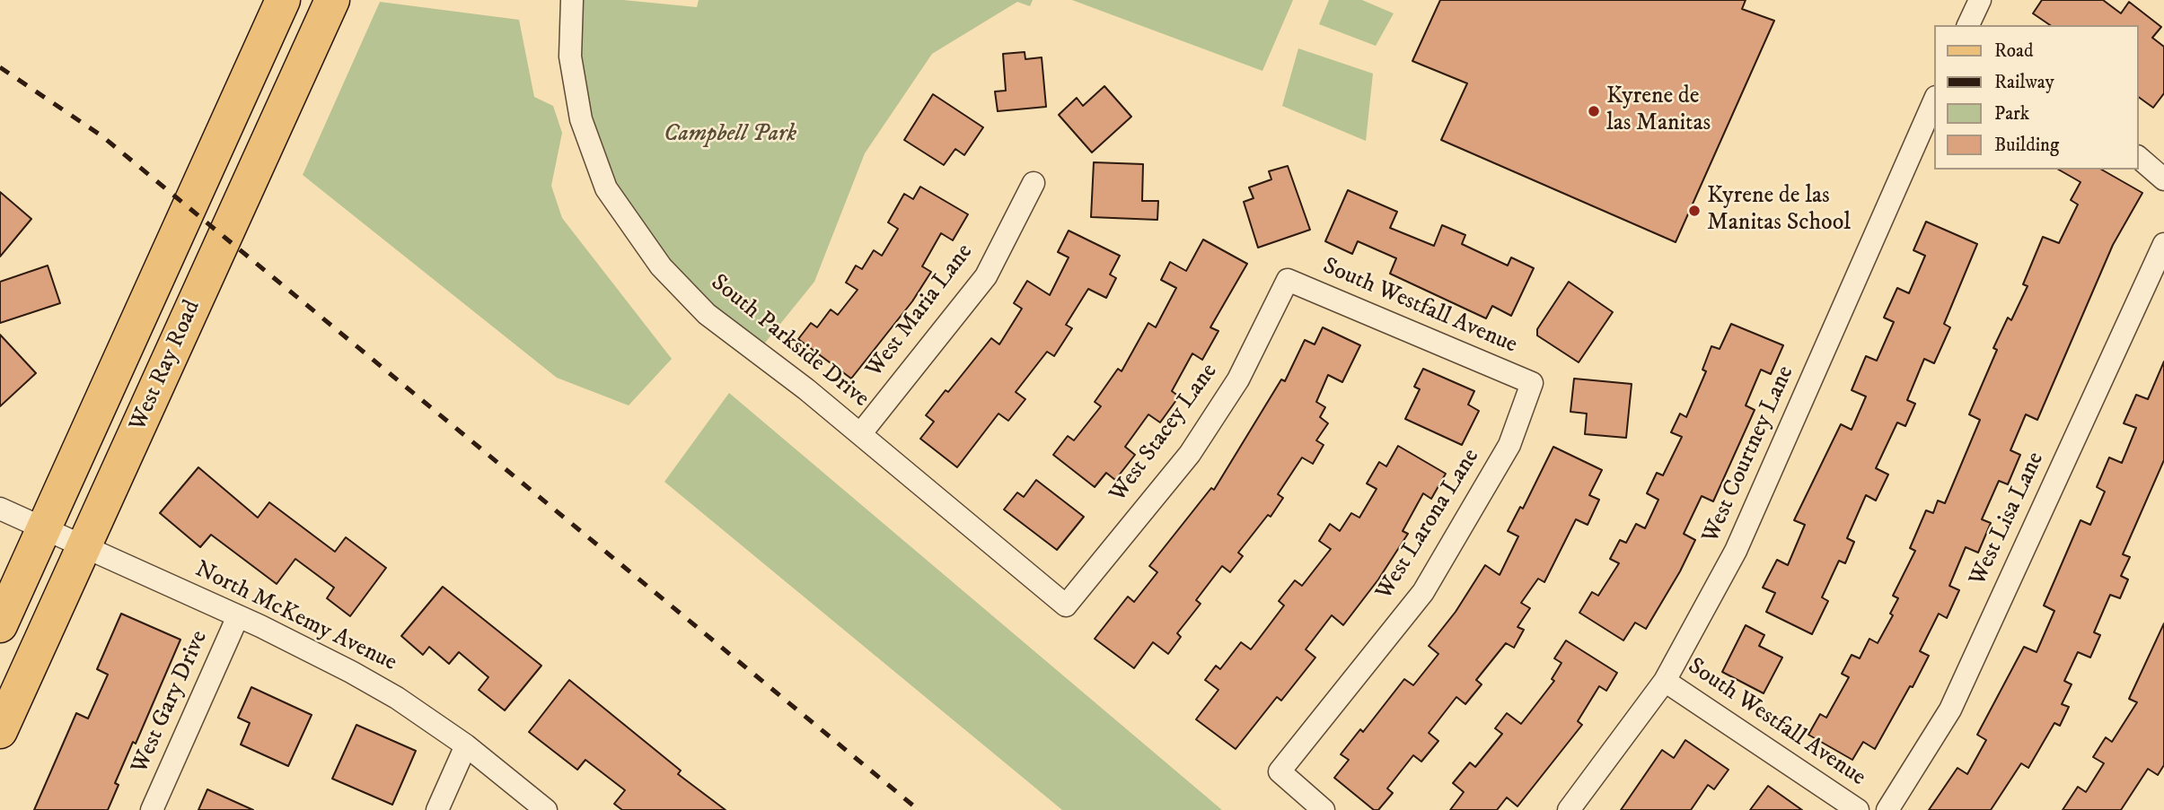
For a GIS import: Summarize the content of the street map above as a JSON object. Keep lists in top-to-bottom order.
{
  "streets": {
    "main road": ["West Ray Road"],
    "street": [
      "South Westfall Avenue",
      "West Maria Lane",
      "South Parkside Drive",
      "West Stacey Lane",
      "West Courtney Lane",
      "West Lisa Lane",
      "West Larona Lane",
      "North McKemy Avenue",
      "West Gary Drive"
    ]
  },
  "crossings": [
    ["South Westfall Avenue", "West Stacey Lane"],
    ["South Westfall Avenue", "West Courtney Lane"],
    ["South Westfall Avenue", "West Larona Lane"],
    ["West Maria Lane", "South Parkside Drive"],
    ["South Parkside Drive", "West Stacey Lane"],
    ["West Ray Road", "North McKemy Avenue"],
    ["North McKemy Avenue", "West Gary Drive"]
  ],
  "parks": ["Campbell Park"],
  "places": ["Kyrene de las Manitas", "Kyrene de las Manitas School"],
  "legend": [
    "Road",
    "Railway",
    "Park",
    "Building"
  ]
}
